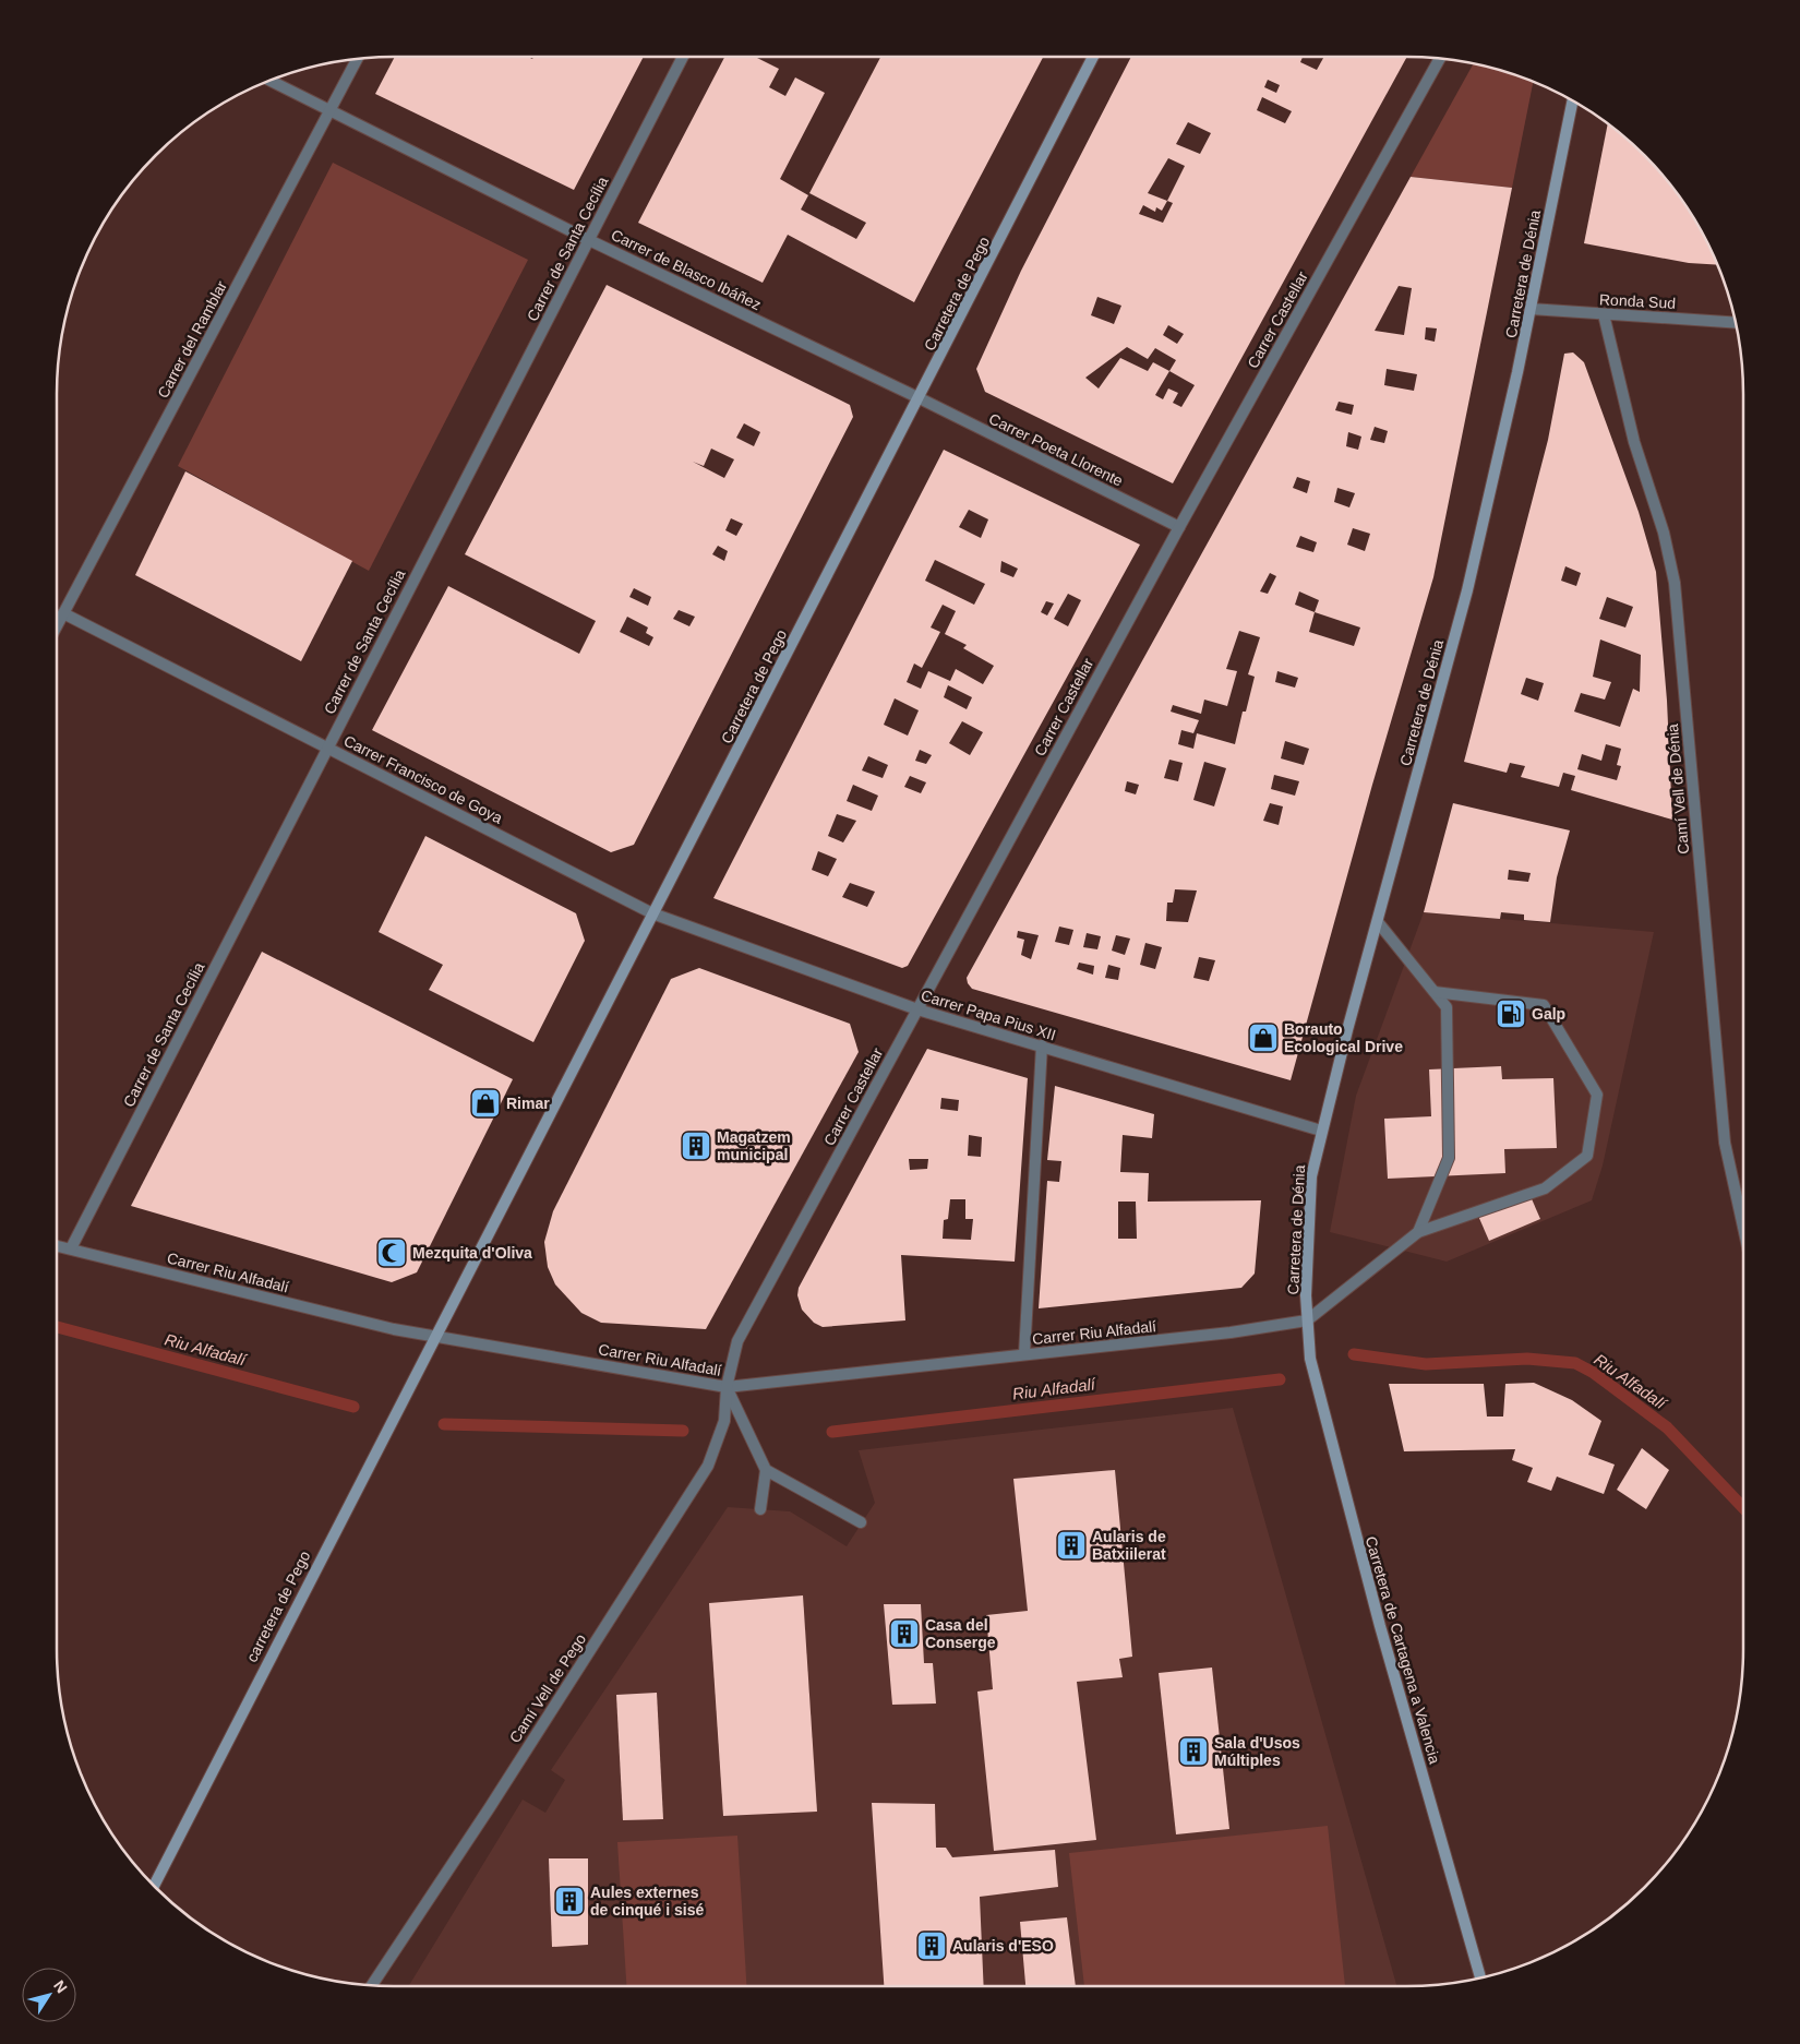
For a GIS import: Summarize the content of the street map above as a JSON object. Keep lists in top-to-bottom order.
{
  "streets": {
    "main road": [
      "Carretera de Dénia",
      "Carretera de Pego",
      "carretera de Pego",
      "Carretera de Cartagena a Valencia"
    ],
    "street": [
      "Carrer de Santa Cecília",
      "Carrer de Blasco Ibáñez",
      "Ronda Sud",
      "Carrer Castellar",
      "Carrer del Ramblar",
      "Carrer Poeta Llorente",
      "Carrer Francisco de Goya",
      "Camí Vell de Dénia",
      "Carrer Papa Pius XII",
      "Carrer Riu Alfadalí",
      "Camí Vell de Pego"
    ]
  },
  "crossings": [
    ["Carrer de Santa Cecília", "Carrer de Blasco Ibáñez"],
    ["Carrer de Santa Cecília", "Carrer Francisco de Goya"],
    ["Carrer de Santa Cecília", "Carrer Riu Alfadalí"],
    ["Carrer de Blasco Ibáñez", "Carretera de Pego"],
    ["Carrer de Blasco Ibáñez", "Carrer del Ramblar"],
    ["Carrer de Blasco Ibáñez", "Carrer Poeta Llorente"],
    ["Carretera de Dénia", "Ronda Sud"],
    ["Carretera de Dénia", "Carrer Papa Pius XII"],
    ["Carretera de Dénia", "Carrer Riu Alfadalí"],
    ["Carretera de Dénia", "Carretera de Cartagena a Valencia"],
    ["Carretera de Pego", "Carrer Poeta Llorente"],
    ["Carretera de Pego", "Carrer Francisco de Goya"],
    ["Carretera de Pego", "Carrer Papa Pius XII"],
    ["Carretera de Pego", "Carrer Riu Alfadalí"],
    ["Carretera de Pego", "carretera de Pego"],
    ["Ronda Sud", "Camí Vell de Dénia"],
    ["Carrer Castellar", "Carrer Poeta Llorente"],
    ["Carrer Castellar", "Carrer Papa Pius XII"],
    ["Carrer Castellar", "Carrer Riu Alfadalí"],
    ["Carrer Castellar", "Camí Vell de Pego"],
    ["Carrer del Ramblar", "Carrer Francisco de Goya"],
    ["Carrer Francisco de Goya", "Carrer Papa Pius XII"],
    ["Carrer Riu Alfadalí", "carretera de Pego"],
    ["Carrer Riu Alfadalí", "Carretera de Cartagena a Valencia"],
    ["Carrer Riu Alfadalí", "Camí Vell de Pego"]
  ],
  "water": ["Riu Alfadalí"],
  "places": {
    "fuel station": ["Galp"],
    "shop": ["Borauto Ecological Drive", "Rimar"],
    "building": [
      "Magatzem municipal",
      "Aularis de Batxiilerat",
      "Casa del Conserge",
      "Sala d'Usos Múltiples",
      "Aules externes de cinqué i sisé",
      "Aularis d'ESO"
    ],
    "mosque": ["Mezquita d'Oliva"]
  },
  "north": "top right"
}
